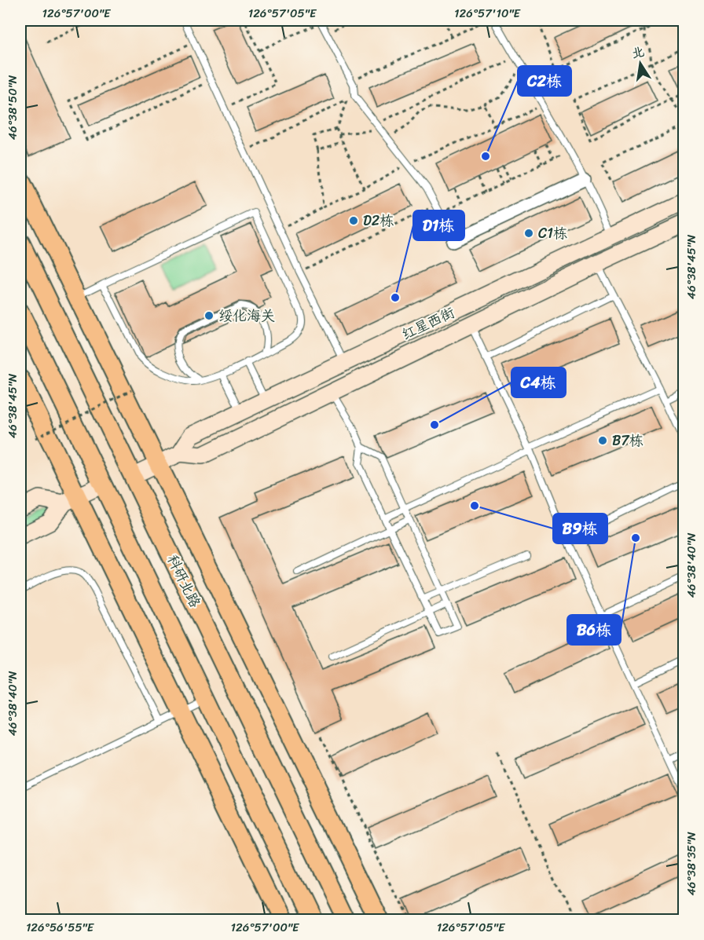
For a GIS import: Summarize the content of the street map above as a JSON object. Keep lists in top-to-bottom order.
{
  "streets": {
    "main road": ["红星西街", "科研北路"]
  },
  "crossings": [
    ["红星西街", "科研北路"]
  ],
  "places": [
    "C2栋",
    "D2栋",
    "C1栋",
    "D1栋",
    "绥化海关",
    "C4栋",
    "B7栋",
    "B9栋",
    "B6栋"
  ],
  "north": "top",
  "coordinates": [
    "126°57'00\"E",
    "126°57'05\"E",
    "126°57'10\"E",
    "46°38'50\"N",
    "46°38'45\"N",
    "46°38'40\"N",
    "46°38'35\"N",
    "126°56'55\"E"
  ]
}
